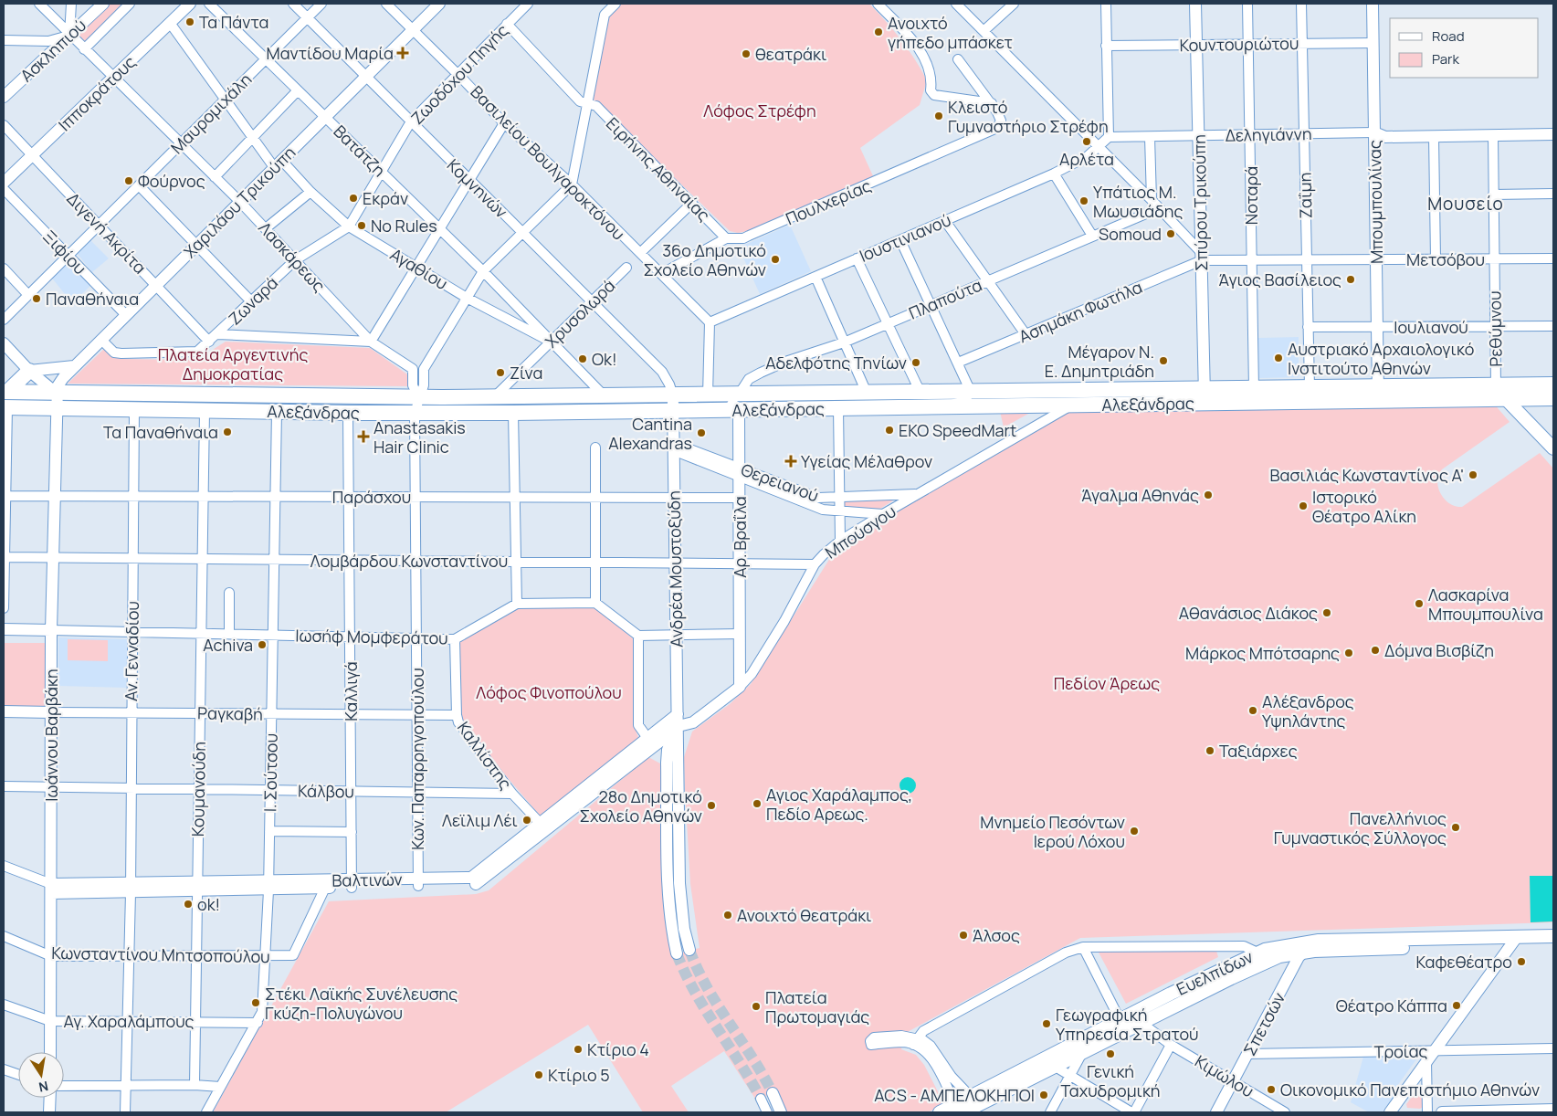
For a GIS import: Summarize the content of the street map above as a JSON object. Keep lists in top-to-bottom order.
{
  "streets": {
    "main road": ["Αλεξάνδρας", "Ευελπίδων"],
    "street": [
      "Κουντουριώτου",
      "Ασκληπιού",
      "Ζωοδόχου Πηγής",
      "Ιπποκράτους",
      "Μαυρομιχάλη",
      "Δεληγιάννη",
      "Βατάτζη",
      "Βασιλείου Βουλγαροκτόνου",
      "Ειρήνης Αθηναίας",
      "Κομνηνών",
      "Νοταρά",
      "Ζαΐμη",
      "Χαριλάου Τρικούπη",
      "Πουλχερίας",
      "Μπουμπουλίνας",
      "Σπύρου Τρικούπη",
      "Διγενή Ακρίτα",
      "Ιουστινιανού",
      "Ξιφίου",
      "Λασκάρεως",
      "Μετσόβου",
      "Αγαθίου",
      "Πλαπούτα",
      "Ζωναρά",
      "Ασημάκη Φωτήλα",
      "Χρυσολωρά",
      "Ιουλιανού",
      "Ρεθύμνου",
      "Θερειανού",
      "Παράσχου",
      "Μπούσγου",
      "Αρ. Βραΐλα",
      "Λομβάρδου Κωνσταντίνου",
      "Ανδρέα Μουστοξύδη",
      "Ιωσήφ Μομφεράτου",
      "Αν. Γενναδίου",
      "Καλλιγά",
      "Ραγκαβή",
      "Ιωάννου Βαρβάκη",
      "Καλλίστης",
      "Κων. Παπαρρηγοπούλου",
      "Ι. Σούτσου",
      "Κουμανούδη",
      "Κάλβου",
      "Βαλτινών",
      "Κωνσταντίνου Μητσοπούλου",
      "Αγ. Χαραλάμπους",
      "Σπετσών",
      "Τροίας",
      "Κιμώλου"
    ]
  },
  "crossings": [
    ["Κουντουριώτου", "Νοταρά"],
    ["Κουντουριώτου", "Ζαΐμη"],
    ["Κουντουριώτου", "Μπουμπουλίνας"],
    ["Κουντουριώτου", "Σπύρου Τρικούπη"],
    ["Ασκληπιού", "Λασκάρεως"],
    ["Ζωοδόχου Πηγής", "Βατάτζη"],
    ["Ζωοδόχου Πηγής", "Βασιλείου Βουλγαροκτόνου"],
    ["Ζωοδόχου Πηγής", "Ειρήνης Αθηναίας"],
    ["Ζωοδόχου Πηγής", "Κομνηνών"],
    ["Ζωοδόχου Πηγής", "Ζωναρά"],
    ["Ιπποκράτους", "Διγενή Ακρίτα"],
    ["Ιπποκράτους", "Λασκάρεως"],
    ["Ιπποκράτους", "Αγαθίου"],
    ["Μαυρομιχάλη", "Βατάτζη"],
    ["Μαυρομιχάλη", "Κομνηνών"],
    ["Μαυρομιχάλη", "Διγενή Ακρίτα"],
    ["Μαυρομιχάλη", "Ξιφίου"],
    ["Μαυρομιχάλη", "Λασκάρεως"],
    ["Μαυρομιχάλη", "Αγαθίου"],
    ["Δεληγιάννη", "Νοταρά"],
    ["Δεληγιάννη", "Ζαΐμη"],
    ["Δεληγιάννη", "Μπουμπουλίνας"],
    ["Δεληγιάννη", "Σπύρου Τρικούπη"],
    ["Δεληγιάννη", "Ιουστινιανού"],
    ["Βατάτζη", "Χαριλάου Τρικούπη"],
    ["Βατάτζη", "Αγαθίου"],
    ["Βατάτζη", "Ζωναρά"],
    ["Βατάτζη", "Χρυσολωρά"],
    ["Βατάτζη", "Αλεξάνδρας"],
    ["Βασιλείου Βουλγαροκτόνου", "Χαριλάου Τρικούπη"],
    ["Βασιλείου Βουλγαροκτόνου", "Πουλχερίας"],
    ["Βασιλείου Βουλγαροκτόνου", "Ιουστινιανού"],
    ["Ειρήνης Αθηναίας", "Πουλχερίας"],
    ["Κομνηνών", "Χαριλάου Τρικούπη"],
    ["Κομνηνών", "Χρυσολωρά"],
    ["Κομνηνών", "Αλεξάνδρας"],
    ["Κομνηνών", "Ανδρέα Μουστοξύδη"],
    ["Νοταρά", "Μετσόβου"],
    ["Νοταρά", "Αλεξάνδρας"],
    ["Ζαΐμη", "Μετσόβου"],
    ["Ζαΐμη", "Ιουλιανού"],
    ["Ζαΐμη", "Αλεξάνδρας"],
    ["Χαριλάου Τρικούπη", "Διγενή Ακρίτα"],
    ["Χαριλάου Τρικούπη", "Ξιφίου"],
    ["Χαριλάου Τρικούπη", "Λασκάρεως"],
    ["Χαριλάου Τρικούπη", "Αγαθίου"],
    ["Χαριλάου Τρικούπη", "Ζωναρά"],
    ["Χαριλάου Τρικούπη", "Αλεξάνδρας"],
    ["Μπουμπουλίνας", "Μετσόβου"],
    ["Μπουμπουλίνας", "Ιουλιανού"],
    ["Μπουμπουλίνας", "Αλεξάνδρας"],
    ["Σπύρου Τρικούπη", "Μετσόβου"],
    ["Σπύρου Τρικούπη", "Ασημάκη Φωτήλα"],
    ["Σπύρου Τρικούπη", "Αλεξάνδρας"],
    ["Διγενή Ακρίτα", "Ζωναρά"],
    ["Λασκάρεως", "Ζωναρά"],
    ["Μετσόβου", "Ασημάκη Φωτήλα"],
    ["Μετσόβου", "Ρεθύμνου"],
    ["Αγαθίου", "Ζωναρά"],
    ["Αγαθίου", "Χρυσολωρά"],
    ["Πλαπούτα", "Αλεξάνδρας"],
    ["Πλαπούτα", "Αρ. Βραΐλα"],
    ["Χρυσολωρά", "Αλεξάνδρας"],
    ["Ιουλιανού", "Ρεθύμνου"],
    ["Ρεθύμνου", "Αλεξάνδρας"],
    ["Αλεξάνδρας", "Μπούσγου"],
    ["Αλεξάνδρας", "Αρ. Βραΐλα"],
    ["Αλεξάνδρας", "Ανδρέα Μουστοξύδη"],
    ["Αλεξάνδρας", "Αν. Γενναδίου"],
    ["Αλεξάνδρας", "Καλλιγά"],
    ["Αλεξάνδρας", "Ιωάννου Βαρβάκη"],
    ["Αλεξάνδρας", "Κων. Παπαρρηγοπούλου"],
    ["Αλεξάνδρας", "Ι. Σούτσου"],
    ["Αλεξάνδρας", "Κουμανούδη"],
    ["Θερειανού", "Μπούσγου"],
    ["Θερειανού", "Αρ. Βραΐλα"],
    ["Θερειανού", "Ανδρέα Μουστοξύδη"],
    ["Παράσχου", "Αρ. Βραΐλα"],
    ["Παράσχου", "Ανδρέα Μουστοξύδη"],
    ["Παράσχου", "Αν. Γενναδίου"],
    ["Παράσχου", "Καλλιγά"],
    ["Παράσχου", "Ιωάννου Βαρβάκη"],
    ["Παράσχου", "Κων. Παπαρρηγοπούλου"],
    ["Παράσχου", "Ι. Σούτσου"],
    ["Παράσχου", "Κουμανούδη"],
    ["Μπούσγου", "Αρ. Βραΐλα"],
    ["Μπούσγου", "Λομβάρδου Κωνσταντίνου"],
    ["Μπούσγου", "Ανδρέα Μουστοξύδη"],
    ["Μπούσγου", "Βαλτινών"],
    ["Αρ. Βραΐλα", "Λομβάρδου Κωνσταντίνου"],
    ["Λομβάρδου Κωνσταντίνου", "Ανδρέα Μουστοξύδη"],
    ["Λομβάρδου Κωνσταντίνου", "Αν. Γενναδίου"],
    ["Λομβάρδου Κωνσταντίνου", "Καλλιγά"],
    ["Λομβάρδου Κωνσταντίνου", "Ιωάννου Βαρβάκη"],
    ["Λομβάρδου Κωνσταντίνου", "Κων. Παπαρρηγοπούλου"],
    ["Λομβάρδου Κωνσταντίνου", "Ι. Σούτσου"],
    ["Λομβάρδου Κωνσταντίνου", "Κουμανούδη"],
    ["Ανδρέα Μουστοξύδη", "Βαλτινών"],
    ["Ιωσήφ Μομφεράτου", "Αν. Γενναδίου"],
    ["Ιωσήφ Μομφεράτου", "Καλλιγά"],
    ["Ιωσήφ Μομφεράτου", "Ιωάννου Βαρβάκη"],
    ["Ιωσήφ Μομφεράτου", "Καλλίστης"],
    ["Ιωσήφ Μομφεράτου", "Κων. Παπαρρηγοπούλου"],
    ["Ιωσήφ Μομφεράτου", "Ι. Σούτσου"],
    ["Ιωσήφ Μομφεράτου", "Κουμανούδη"],
    ["Αν. Γενναδίου", "Ραγκαβή"],
    ["Αν. Γενναδίου", "Κάλβου"],
    ["Αν. Γενναδίου", "Βαλτινών"],
    ["Αν. Γενναδίου", "Κωνσταντίνου Μητσοπούλου"],
    ["Αν. Γενναδίου", "Αγ. Χαραλάμπους"],
    ["Καλλιγά", "Ραγκαβή"],
    ["Καλλιγά", "Κάλβου"],
    ["Καλλιγά", "Βαλτινών"],
    ["Ραγκαβή", "Ιωάννου Βαρβάκη"],
    ["Ραγκαβή", "Καλλίστης"],
    ["Ραγκαβή", "Κων. Παπαρρηγοπούλου"],
    ["Ραγκαβή", "Ι. Σούτσου"],
    ["Ραγκαβή", "Κουμανούδη"],
    ["Ιωάννου Βαρβάκη", "Κάλβου"],
    ["Ιωάννου Βαρβάκη", "Βαλτινών"],
    ["Ιωάννου Βαρβάκη", "Κωνσταντίνου Μητσοπούλου"],
    ["Ιωάννου Βαρβάκη", "Αγ. Χαραλάμπους"],
    ["Καλλίστης", "Κάλβου"],
    ["Καλλίστης", "Βαλτινών"],
    ["Κων. Παπαρρηγοπούλου", "Κάλβου"],
    ["Κων. Παπαρρηγοπούλου", "Βαλτινών"],
    ["Ι. Σούτσου", "Κάλβου"],
    ["Ι. Σούτσου", "Βαλτινών"],
    ["Ι. Σούτσου", "Κωνσταντίνου Μητσοπούλου"],
    ["Ι. Σούτσου", "Αγ. Χαραλάμπους"],
    ["Κουμανούδη", "Κάλβου"],
    ["Κουμανούδη", "Βαλτινών"],
    ["Κουμανούδη", "Κωνσταντίνου Μητσοπούλου"],
    ["Κουμανούδη", "Αγ. Χαραλάμπους"],
    ["Βαλτινών", "Κωνσταντίνου Μητσοπούλου"],
    ["Ευελπίδων", "Σπετσών"],
    ["Ευελπίδων", "Κιμώλου"],
    ["Σπετσών", "Τροίας"],
    ["Σπετσών", "Κιμώλου"]
  ],
  "districts": ["Μουσείο"],
  "parks": [
    "Λόφος Στρέφη",
    "Πλατεία Αργεντινής Δημοκρατίας",
    "Πεδίον Άρεως",
    "Λόφος Φινοπούλου"
  ],
  "places": {
    "other": [
      "Τα Πάντα",
      "Ανοιχτό γήπεδο μπάσκετ",
      "θεατράκι",
      "Κλειστό Γυμναστήριο Στρέφη",
      "Αρλέτα",
      "Φούρνος",
      "Εκράν",
      "Υπάτιος Μ. Μωυσιάδης",
      "No Rules",
      "Somoud",
      "36ο Δημοτικό Σχολείο Αθηνών",
      "Άγιος Βασίλειος",
      "Παναθήναια",
      "Αυστριακό Αρχαιολογικό Ινστιτούτο Αθηνών",
      "Ok!",
      "Μέγαρον Ν. Ε. Δημητριάδη",
      "Αδελφότης Τηνίων",
      "Ζίνα",
      "EKO SpeedMart",
      "Τα Παναθήναια",
      "Cantina Alexandras",
      "Βασιλιάς Κωνσταντίνος Α'",
      "Άγαλμα Αθηνάς",
      "Ιστορικό Θέατρο Αλίκη",
      "Λασκαρίνα Μπουμπουλίνα",
      "Αθανάσιος Διάκος",
      "Achiva",
      "Δόμνα Βισβίζη",
      "Μάρκος Μπότσαρης",
      "Αλέξανδρος Υψηλάντης",
      "Ταξιάρχες",
      "Αγιος Χαράλαμπος, Πεδίο Αρεως.",
      "28ο Δημοτικό Σχολείο Αθηνών",
      "Λεϊλιμ Λέι",
      "Πανελλήνιος Γυμναστικός Σύλλογος",
      "Μνημείο Πεσόντων Ιερού Λόχου",
      "ok!",
      "Ανοιχτό θεατράκι",
      "Άλσος",
      "Καφεθέατρο",
      "Στέκι Λαϊκής Συνέλευσης Γκύζη-Πολυγώνου",
      "Θέατρο Κάππα",
      "Πλατεία Πρωτομαγιάς",
      "Γεωγραφική Υπηρεσία Στρατού",
      "Κτίριο 4",
      "Γενική Ταχυδρομική",
      "Κτίριο 5",
      "Οικονομικό Πανεπιστήμιο Αθηνών",
      "ACS - ΑΜΠΕΛΟΚΗΠΟΙ"
    ],
    "health": ["Μαντίδου Μαρία", "Anastasakis Hair Clinic", "Υγείας Μέλαθρον"]
  },
  "legend": ["Road", "Park"],
  "north": "bottom"
}
